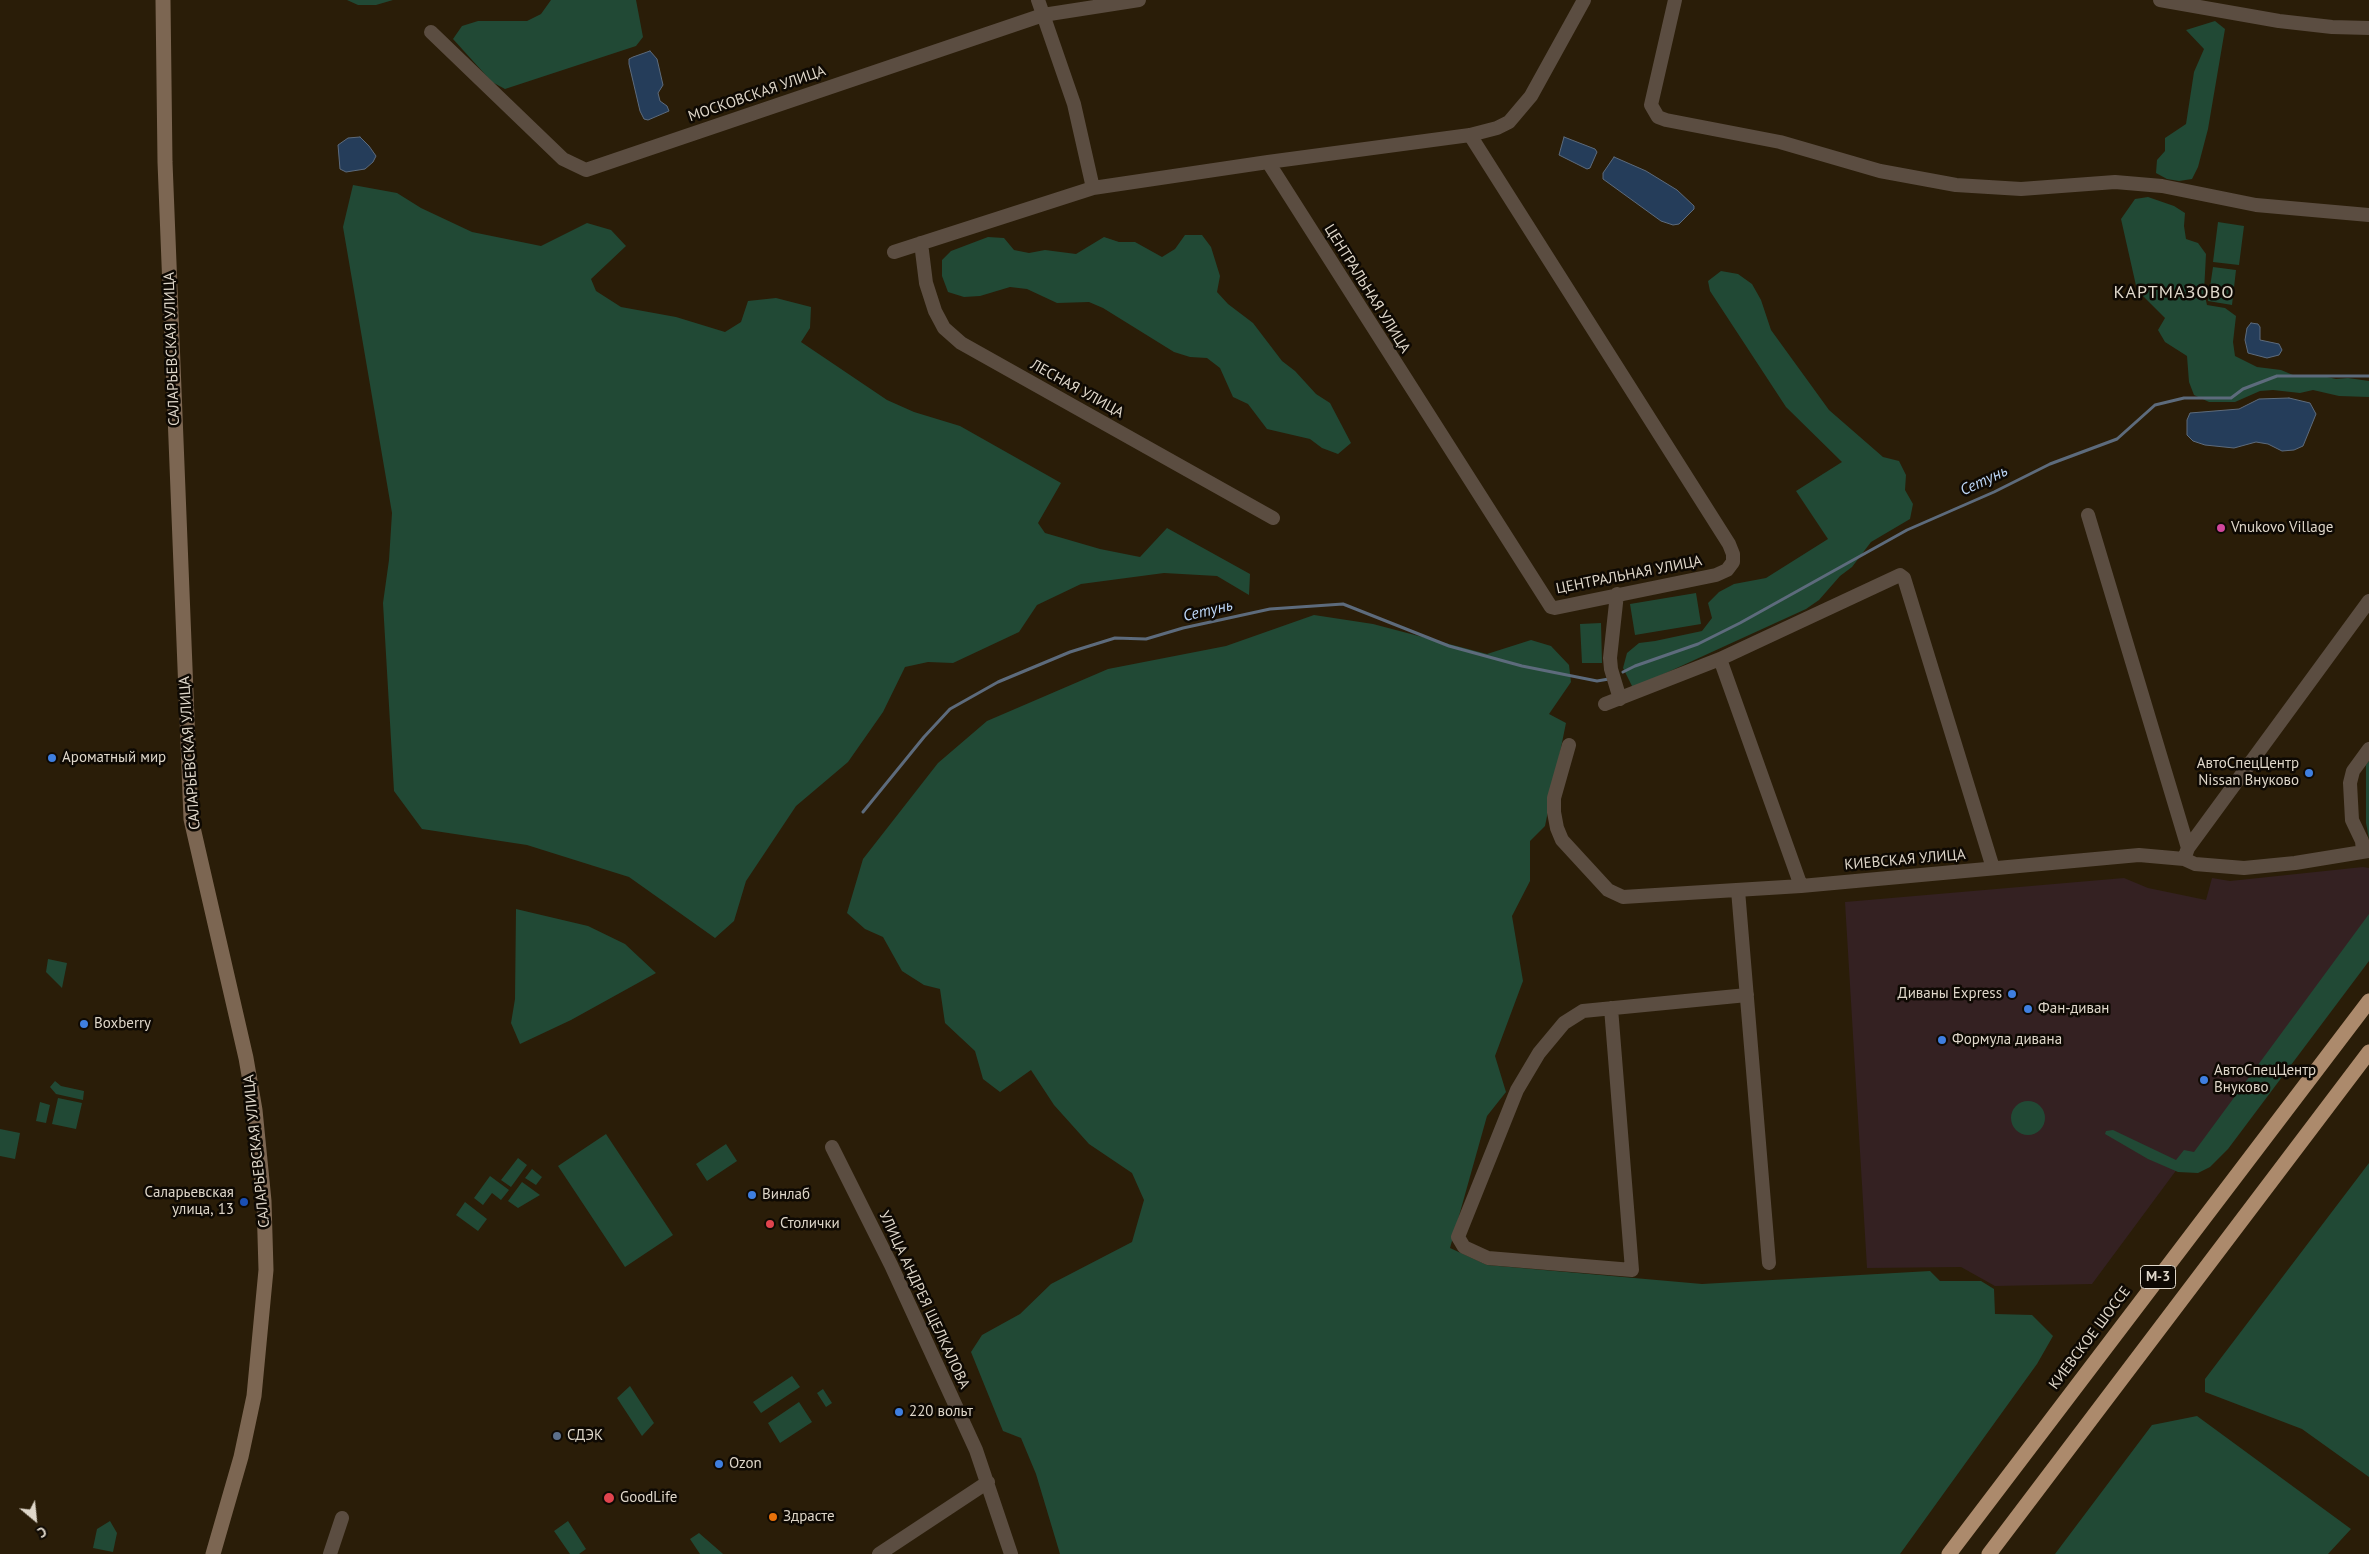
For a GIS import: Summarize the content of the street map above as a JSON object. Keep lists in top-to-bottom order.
{
  "streets": {
    "highway": ["М-3", "КИЕВСКОЕ ШОССЕ"],
    "street": [
      "МОСКОВСКАЯ УЛИЦА",
      "ЦЕНТРАЛЬНАЯ УЛИЦА",
      "САЛАРЬЕВСКАЯ УЛИЦА",
      "ЛЕСНАЯ УЛИЦА",
      "КИЕВСКАЯ УЛИЦА",
      "УЛИЦА АНДРЕЯ ЩЕЛКАЛОВА"
    ]
  },
  "districts": ["КАРТМАЗОВО"],
  "water": ["Сетунь"],
  "places": [
    "Vnukovo Village",
    "Ароматный мир",
    "АвтоСпецЦентр Nissan Внуково",
    "Диваны Express",
    "Фан-диван",
    "Boxberry",
    "Формула дивана",
    "АвтоСпецЦентр Внуково",
    "Винлаб",
    "Саларьевская улица, 13",
    "Столички",
    "220 вольт",
    "СДЭК",
    "Ozon",
    "GoodLife",
    "Здрасте"
  ],
  "north": "bottom right"
}
